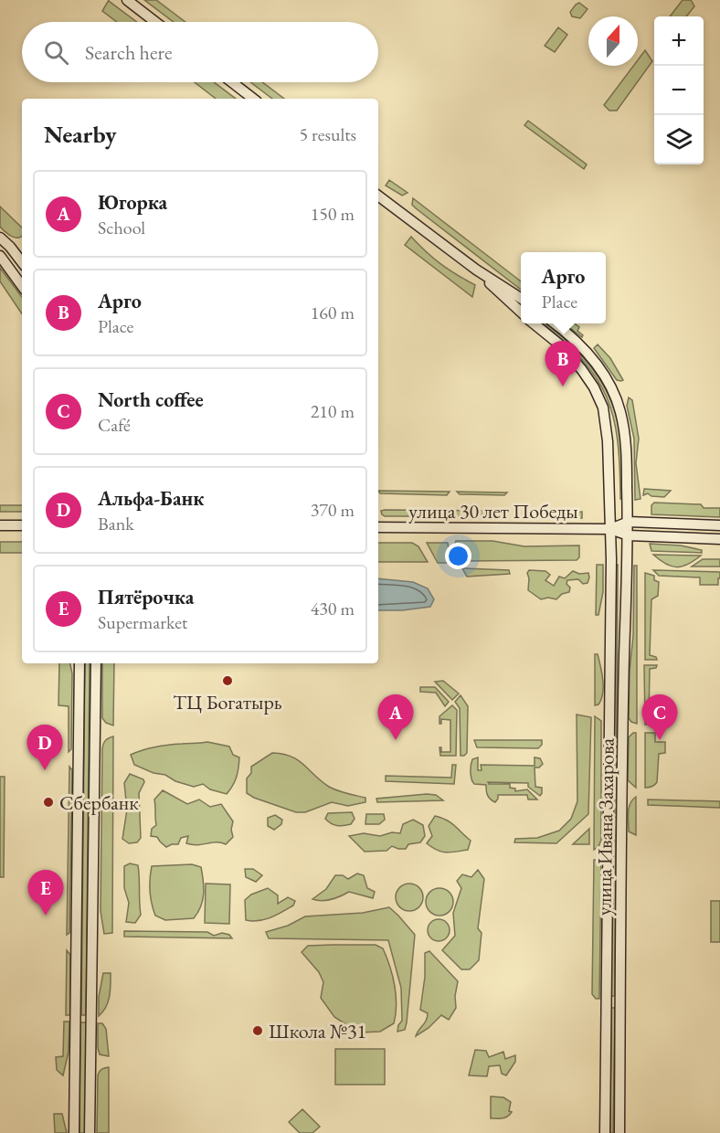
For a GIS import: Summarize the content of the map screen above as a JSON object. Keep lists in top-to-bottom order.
{
  "streets": {
    "main road": ["улица 30 лет Победы", "улица Ивана Захарова"]
  },
  "crossings": [
    ["улица 30 лет Победы", "улица Ивана Захарова"]
  ],
  "places": ["ТЦ Богатырь", "Сбербанк", "Школа №31"],
  "north": "top",
  "page": {
    "map_buttons": ["+", "−"],
    "search": "Search here",
    "heading": ["Nearby", "5 results"],
    "list": [
      {
        "mark": "A",
        "name": "Югорка",
        "note": "School",
        "value": "150 m"
      },
      {
        "mark": "B",
        "name": "Арго",
        "note": "Place",
        "value": "160 m"
      },
      {
        "mark": "C",
        "name": "North coffee",
        "note": "Café",
        "value": "210 m"
      },
      {
        "mark": "D",
        "name": "Альфа-Банк",
        "note": "Bank",
        "value": "370 m"
      },
      {
        "mark": "E",
        "name": "Пятёрочка",
        "note": "Supermarket",
        "value": "430 m"
      }
    ],
    "popup": ["Арго", "Place"],
    "pins": [
      "B",
      "A",
      "C",
      "D",
      "E"
    ]
  }
}
